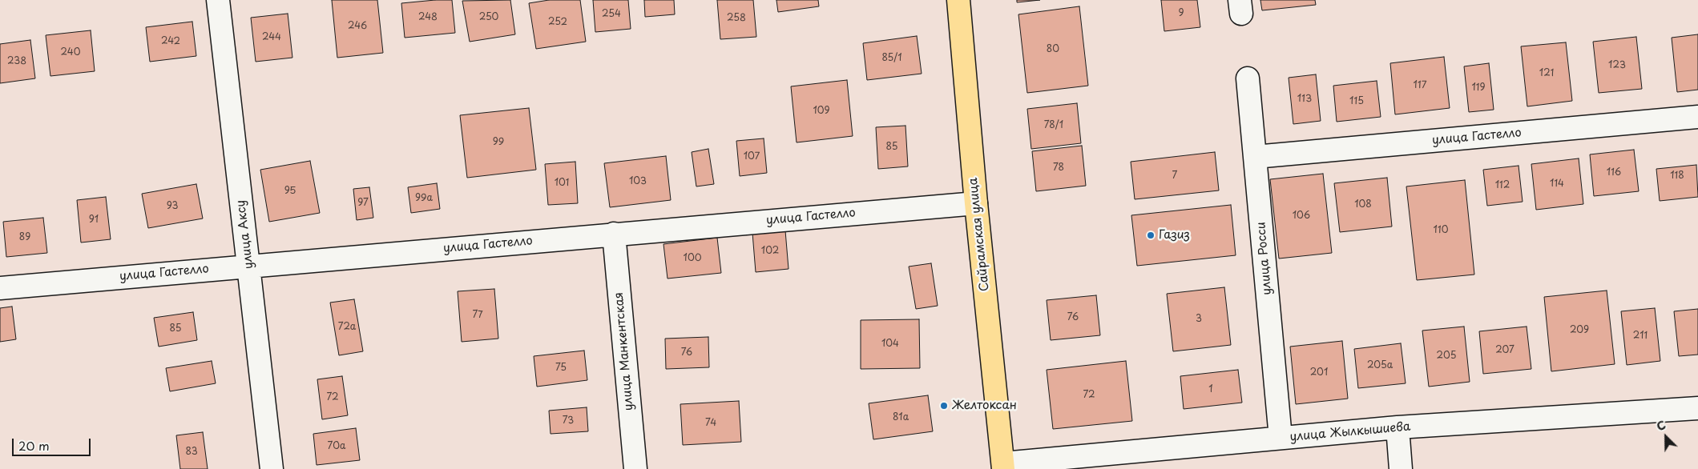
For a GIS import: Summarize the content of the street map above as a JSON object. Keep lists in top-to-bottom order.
{
  "streets": {
    "main road": ["Сайрамская улица"],
    "street": [
      "улица Гастелло",
      "улица Аксу",
      "улица Росси",
      "улица Манкентская",
      "улица Жылкышиева"
    ]
  },
  "crossings": [
    ["улица Гастелло", "улица Аксу"],
    ["улица Гастелло", "Сайрамская улица"],
    ["улица Гастелло", "улица Росси"],
    ["улица Гастелло", "улица Манкентская"],
    ["Сайрамская улица", "улица Жылкышиева"],
    ["улица Росси", "улица Жылкышиева"]
  ],
  "places": ["Газиз", "Желтоксан"],
  "house_numbers": [
    "9",
    "254",
    "248",
    "250",
    "258",
    "252",
    "246",
    "244",
    "242",
    "80",
    "240",
    "85/1",
    "238",
    "123",
    "121",
    "117",
    "119",
    "113",
    "115",
    "109",
    "78/1",
    "99",
    "85",
    "107",
    "78",
    "116",
    "7",
    "118",
    "103",
    "101",
    "114",
    "112",
    "95",
    "99а",
    "97",
    "108",
    "93",
    "106",
    "91",
    "110",
    "89",
    "102",
    "100",
    "77",
    "76",
    "3",
    "72а",
    "85",
    "209",
    "211",
    "104",
    "207",
    "76",
    "205",
    "205а",
    "75",
    "201",
    "1",
    "72",
    "72",
    "81а",
    "73",
    "74",
    "70а",
    "83"
  ],
  "scale_bar": "20 m",
  "north": "top left"
}
